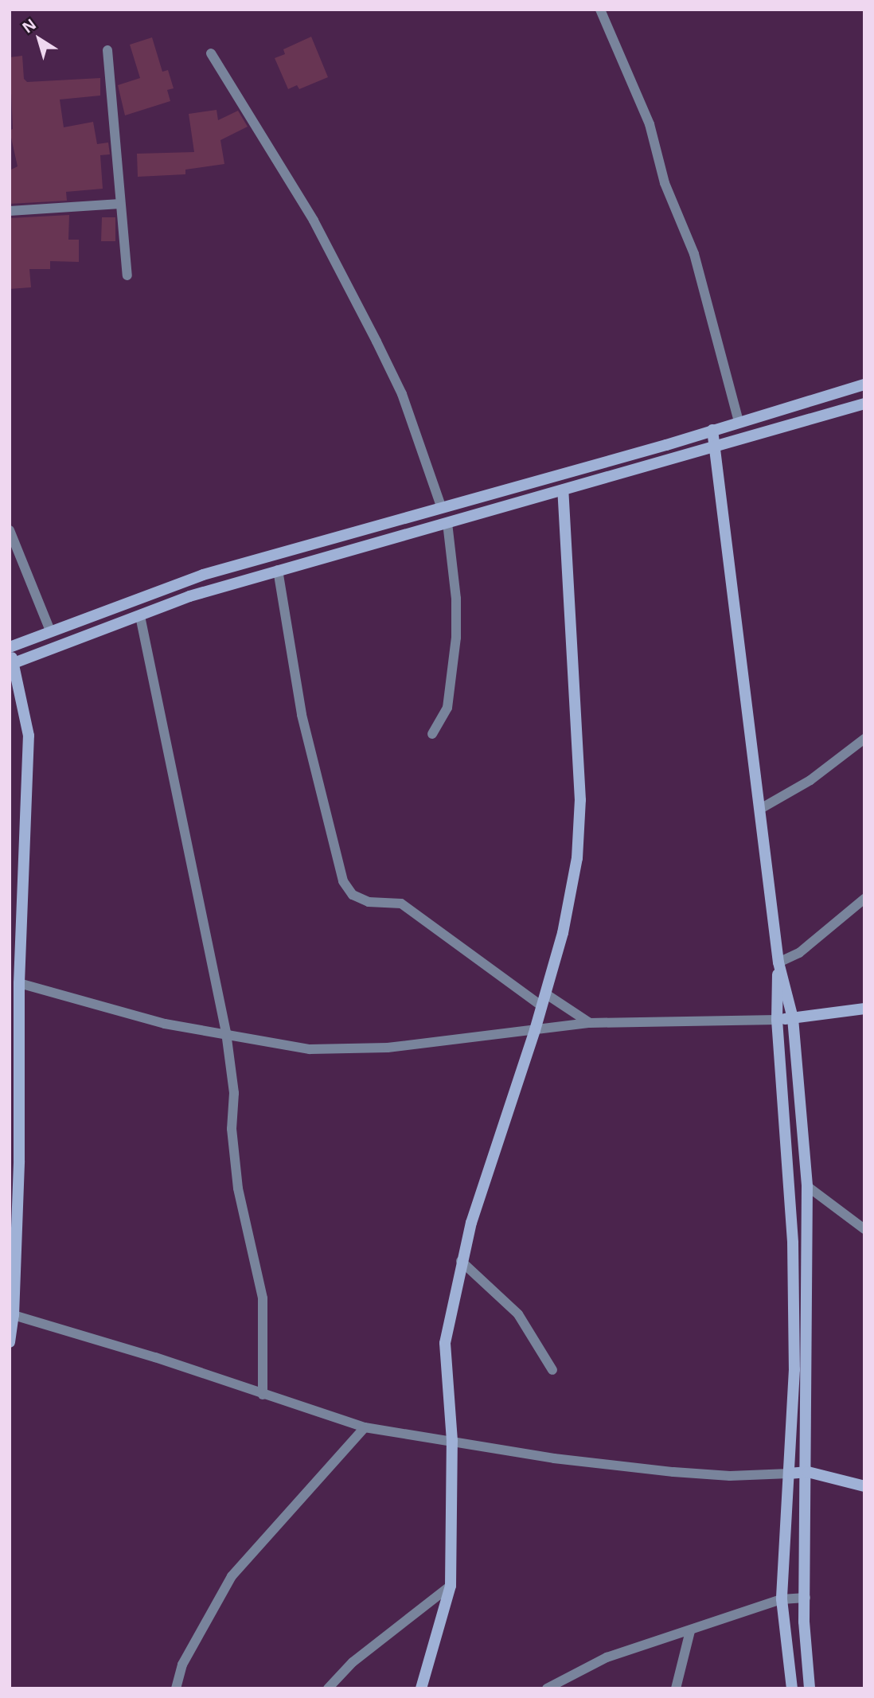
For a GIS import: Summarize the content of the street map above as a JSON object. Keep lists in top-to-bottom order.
{
  "north": "top left"
}
